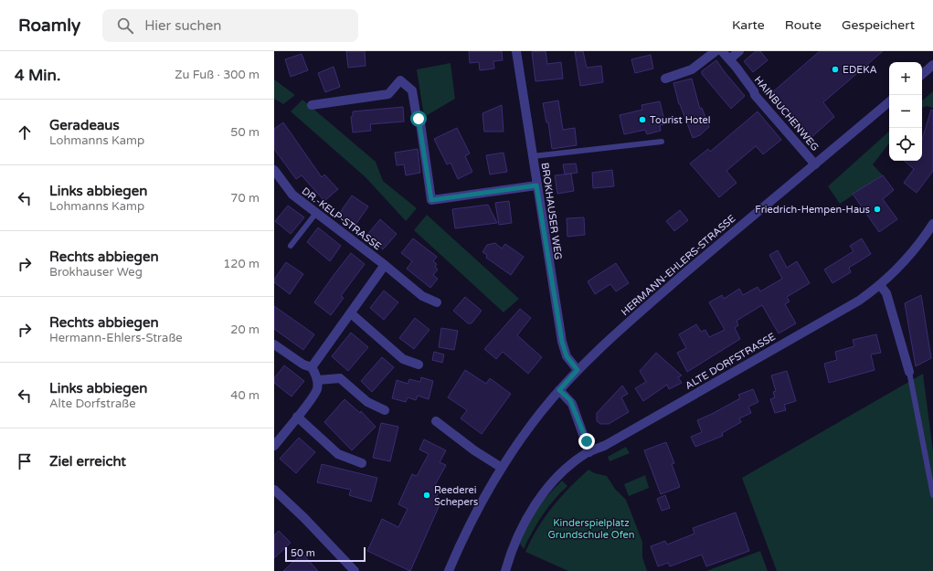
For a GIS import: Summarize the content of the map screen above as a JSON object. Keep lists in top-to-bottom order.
{
  "streets": {
    "street": [
      "HAINBUCHENWEG",
      "BROKHAUSER WEG",
      "DR.-KELP-STRASSE",
      "HERMANN-EHLERS-STRASSE",
      "ALTE DORFSTRASSE"
    ]
  },
  "crossings": [
    ["HAINBUCHENWEG", "HERMANN-EHLERS-STRASSE"],
    ["BROKHAUSER WEG", "HERMANN-EHLERS-STRASSE"]
  ],
  "parks": ["Kinderspielplatz Grundschule Ofen"],
  "places": [
    "EDEKA",
    "Tourist Hotel",
    "Friedrich-Hempen-Haus",
    "Reederei Schepers"
  ],
  "scale_bar": "50 m",
  "page": {
    "header": "Roamly",
    "search": "Hier suchen",
    "nav": ["Karte", "Route", "Gespeichert"],
    "heading": ["4 Min.", "Zu Fuß · 300 m"],
    "map_buttons": ["+", "−"],
    "list": [
      ["Geradeaus", "Lohmanns Kamp", "50 m"],
      ["Links abbiegen", "Lohmanns Kamp", "70 m"],
      ["Rechts abbiegen", "Brokhauser Weg", "120 m"],
      ["Rechts abbiegen", "Hermann-Ehlers-Straße", "20 m"],
      ["Links abbiegen", "Alte Dorfstraße", "40 m"],
      "Ziel erreicht"
    ],
    "scale": "50 m"
  }
}
